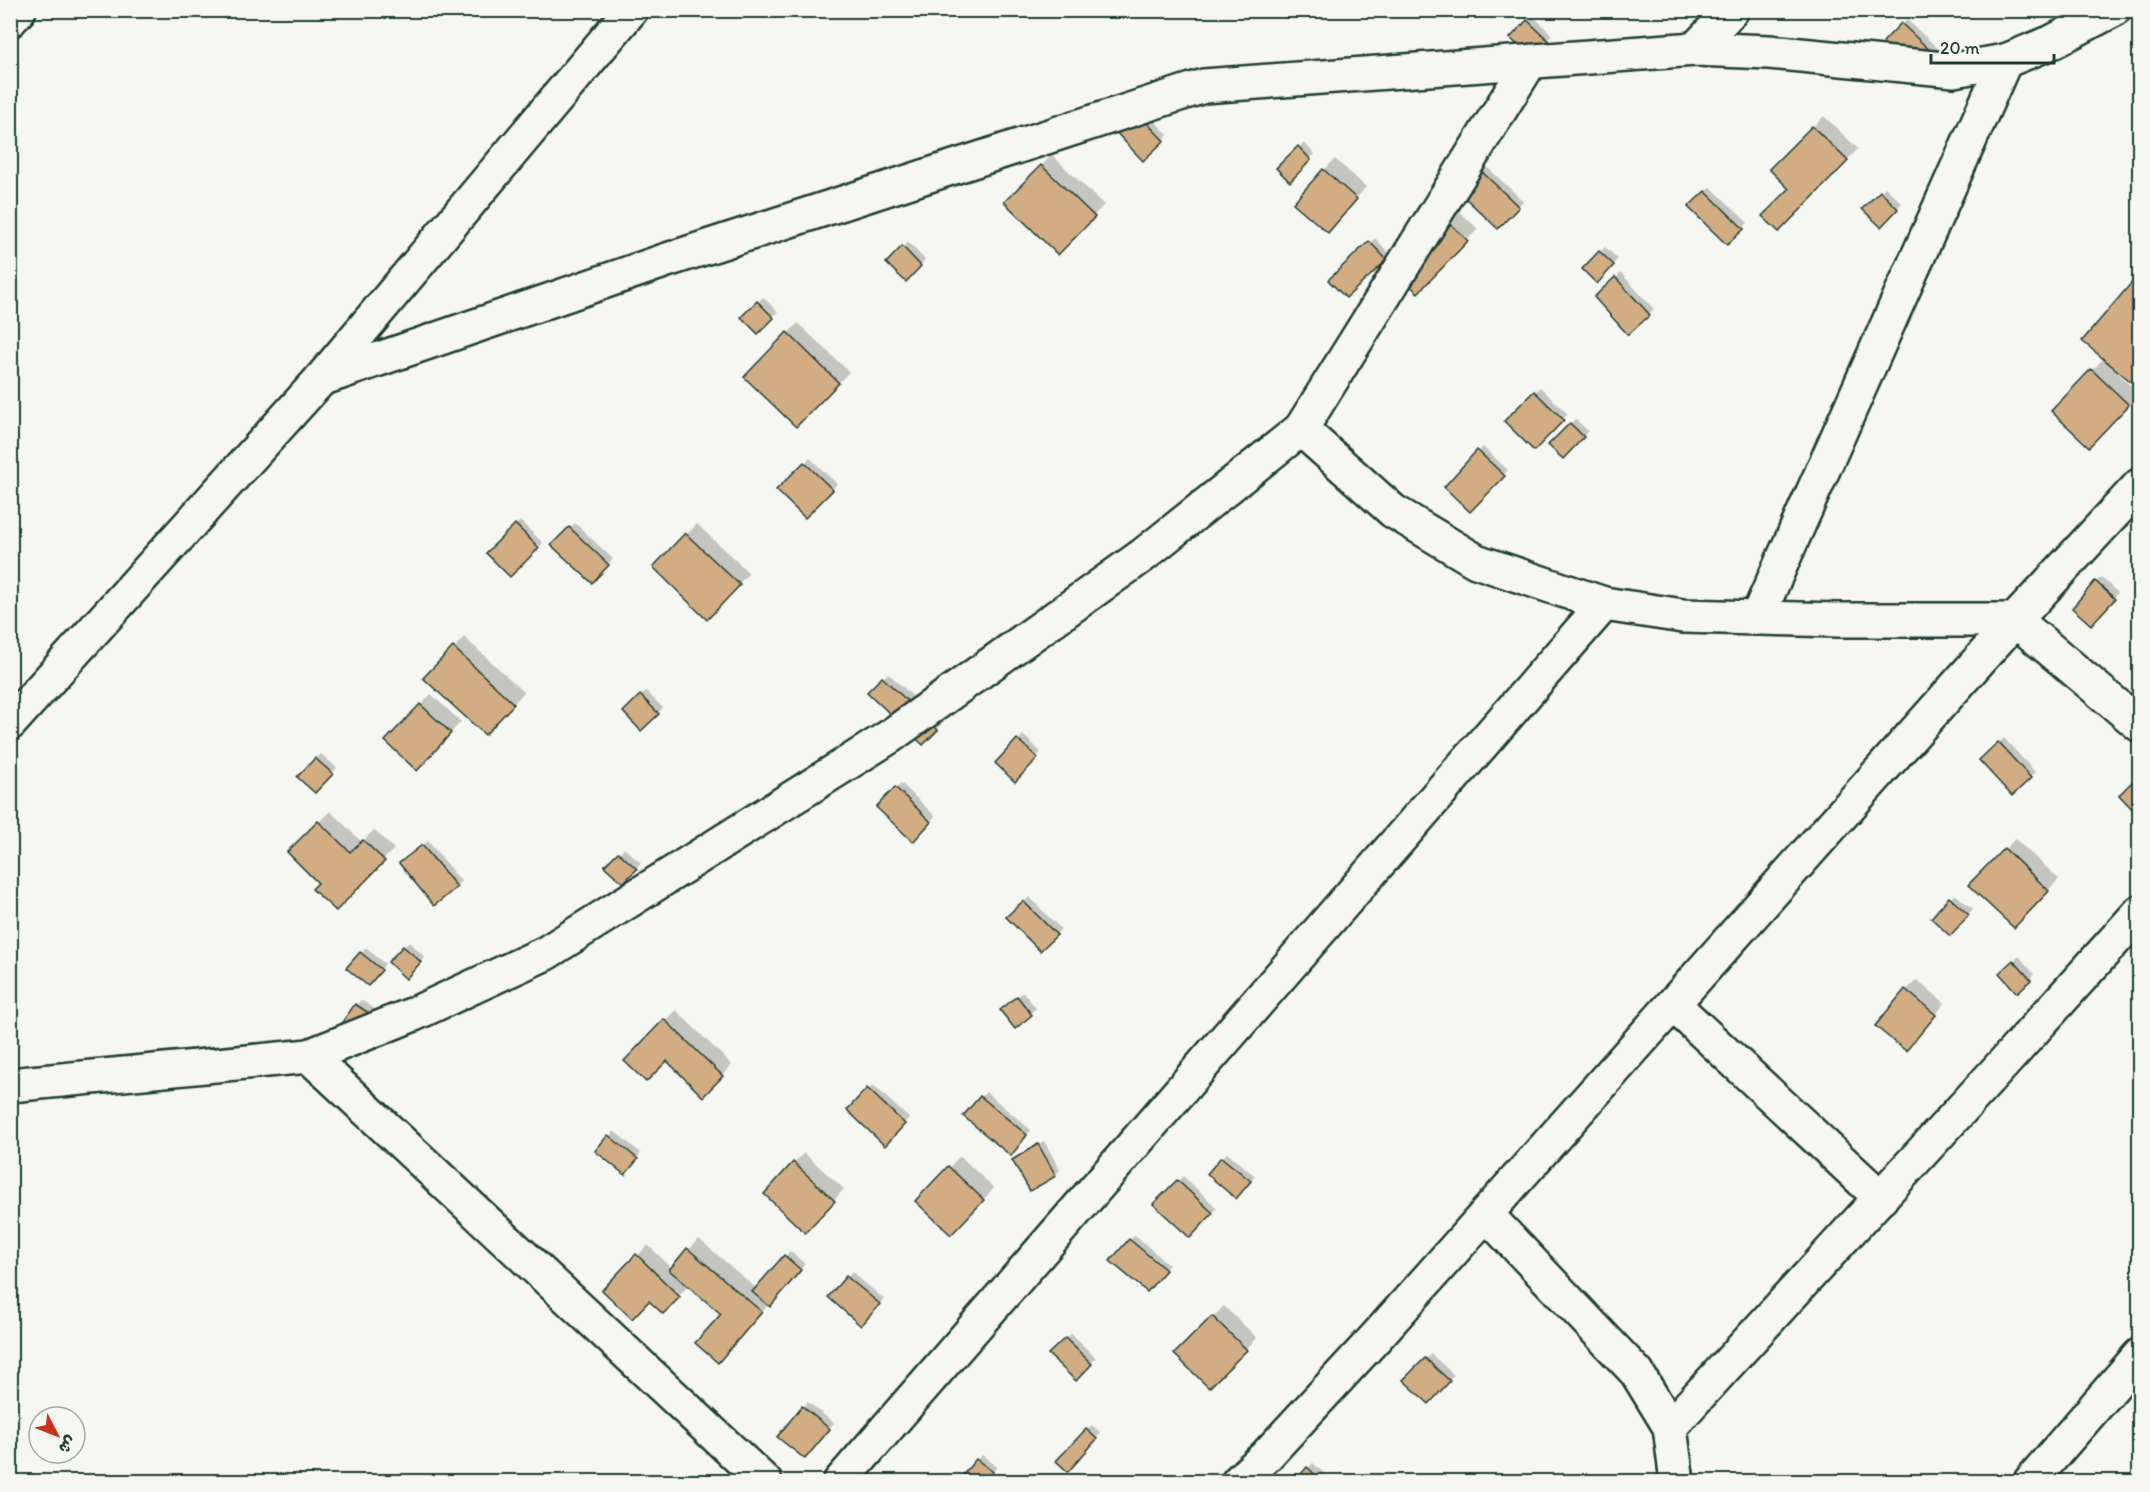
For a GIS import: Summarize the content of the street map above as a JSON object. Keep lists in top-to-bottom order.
{
  "scale_bar": "20 m",
  "north": "bottom right"
}
